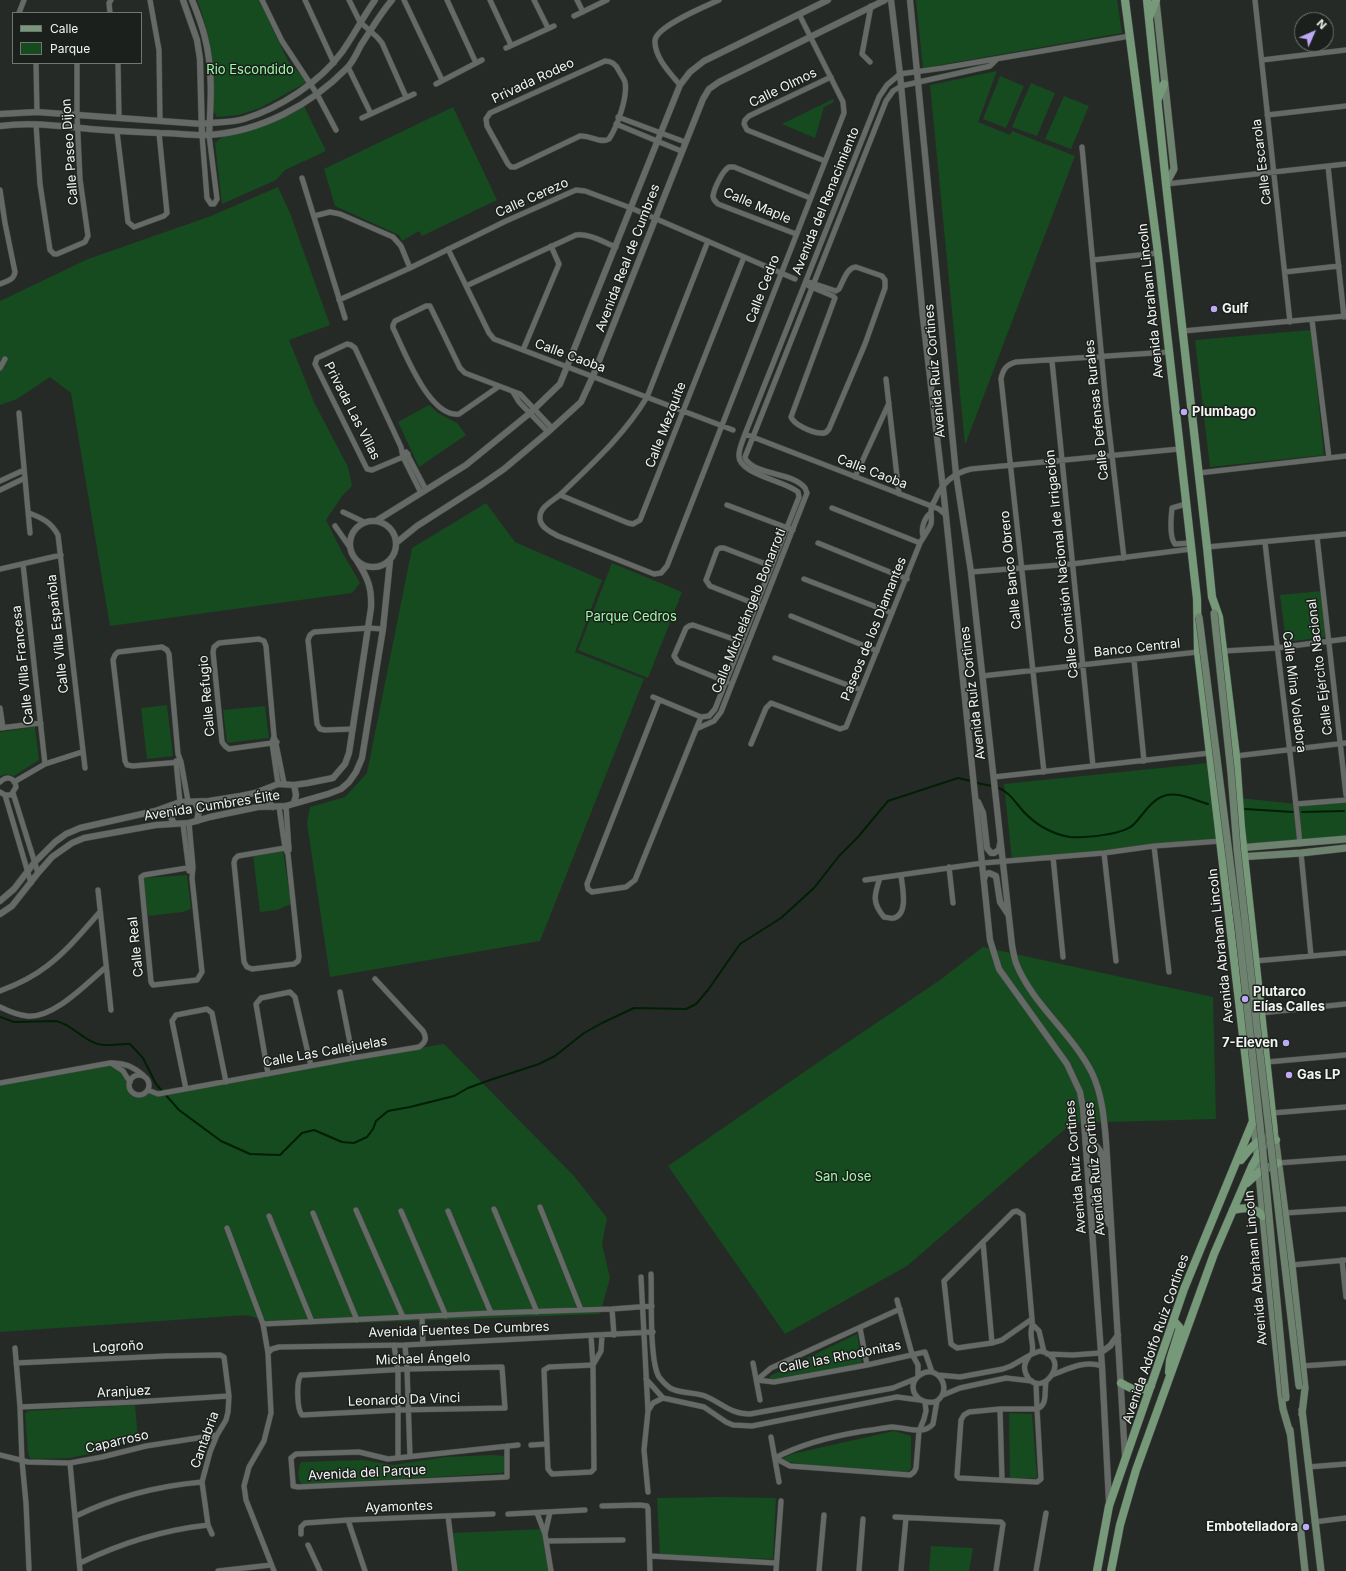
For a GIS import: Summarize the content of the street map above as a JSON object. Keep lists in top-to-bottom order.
{
  "streets": {
    "main road": ["Avenida Abraham Lincoln", "Avenida Adolfo Ruíz Cortines"],
    "street": [
      "Privada Rodeo",
      "Calle Olmos",
      "Calle Paseo Dijon",
      "Calle Escarola",
      "Calle Cerezo",
      "Avenida del Renacimiento",
      "Calle Maple",
      "Avenida Real de Cumbres",
      "Calle Cedro",
      "Calle Caoba",
      "Avenida Ruíz Cortines",
      "Calle Defensas Rurales",
      "Privada Las Villas",
      "Calle Mezquite",
      "Calle Comisión Nacional de Irrigación",
      "Calle Banco Obrero",
      "Calle Michelángelo Bonarroti",
      "Paseos de los Diamantes",
      "Calle Villa Española",
      "Banco Central",
      "Calle Villa Francesa",
      "Calle Ejército Nacional",
      "Calle Mina Voladora",
      "Calle Refugio",
      "Avenida Cumbres Élite",
      "Calle Real",
      "Calle Las Callejuelas",
      "Avenida Ruiz Cortines",
      "Avenida Fuentes De Cumbres",
      "Logroño",
      "Calle las Rhodonitas",
      "Michael Ángelo",
      "Aranjuez",
      "Leonardo Da Vinci",
      "Cantabria",
      "Caparroso",
      "Avenida del Parque",
      "Ayamontes"
    ]
  },
  "crossings": [
    ["Calle Olmos", "Calle Cedro"],
    ["Calle Cerezo", "Avenida Real de Cumbres"],
    ["Calle Cerezo", "Calle Cedro"],
    ["Calle Cerezo", "Calle Caoba"],
    ["Calle Cerezo", "Calle Mezquite"],
    ["Avenida del Renacimiento", "Calle Caoba"],
    ["Avenida del Renacimiento", "Avenida Ruíz Cortines"],
    ["Calle Maple", "Calle Cedro"],
    ["Avenida Real de Cumbres", "Calle Cedro"],
    ["Avenida Real de Cumbres", "Calle Caoba"],
    ["Avenida Real de Cumbres", "Privada Las Villas"],
    ["Avenida Real de Cumbres", "Avenida Cumbres Élite"],
    ["Calle Cedro", "Calle Caoba"],
    ["Calle Cedro", "Calle Mezquite"],
    ["Avenida Abraham Lincoln", "Banco Central"],
    ["Avenida Abraham Lincoln", "Avenida Adolfo Ruíz Cortines"],
    ["Calle Caoba", "Avenida Ruíz Cortines"],
    ["Calle Caoba", "Calle Mezquite"],
    ["Calle Caoba", "Paseos de los Diamantes"],
    ["Avenida Ruíz Cortines", "Paseos de los Diamantes"],
    ["Avenida Ruíz Cortines", "Banco Central"],
    ["Avenida Ruíz Cortines", "Avenida Ruiz Cortines"],
    ["Avenida Ruíz Cortines", "Avenida Adolfo Ruíz Cortines"],
    ["Calle Comisión Nacional de Irrigación", "Calle Banco Obrero"],
    ["Calle Comisión Nacional de Irrigación", "Banco Central"],
    ["Calle Banco Obrero", "Banco Central"],
    ["Calle Refugio", "Avenida Cumbres Élite"],
    ["Avenida Cumbres Élite", "Calle Real"],
    ["Logroño", "Cantabria"],
    ["Michael Ángelo", "Leonardo Da Vinci"],
    ["Aranjuez", "Cantabria"],
    ["Cantabria", "Caparroso"]
  ],
  "parks": ["Rio Escondido", "Parque Cedros", "San Jose"],
  "places": [
    "Gulf",
    "Plumbago",
    "Plutarco Elías Calles",
    "7-Eleven",
    "Gas LP",
    "Embotelladora"
  ],
  "legend": ["Calle", "Parque"],
  "north": "top right"
}
